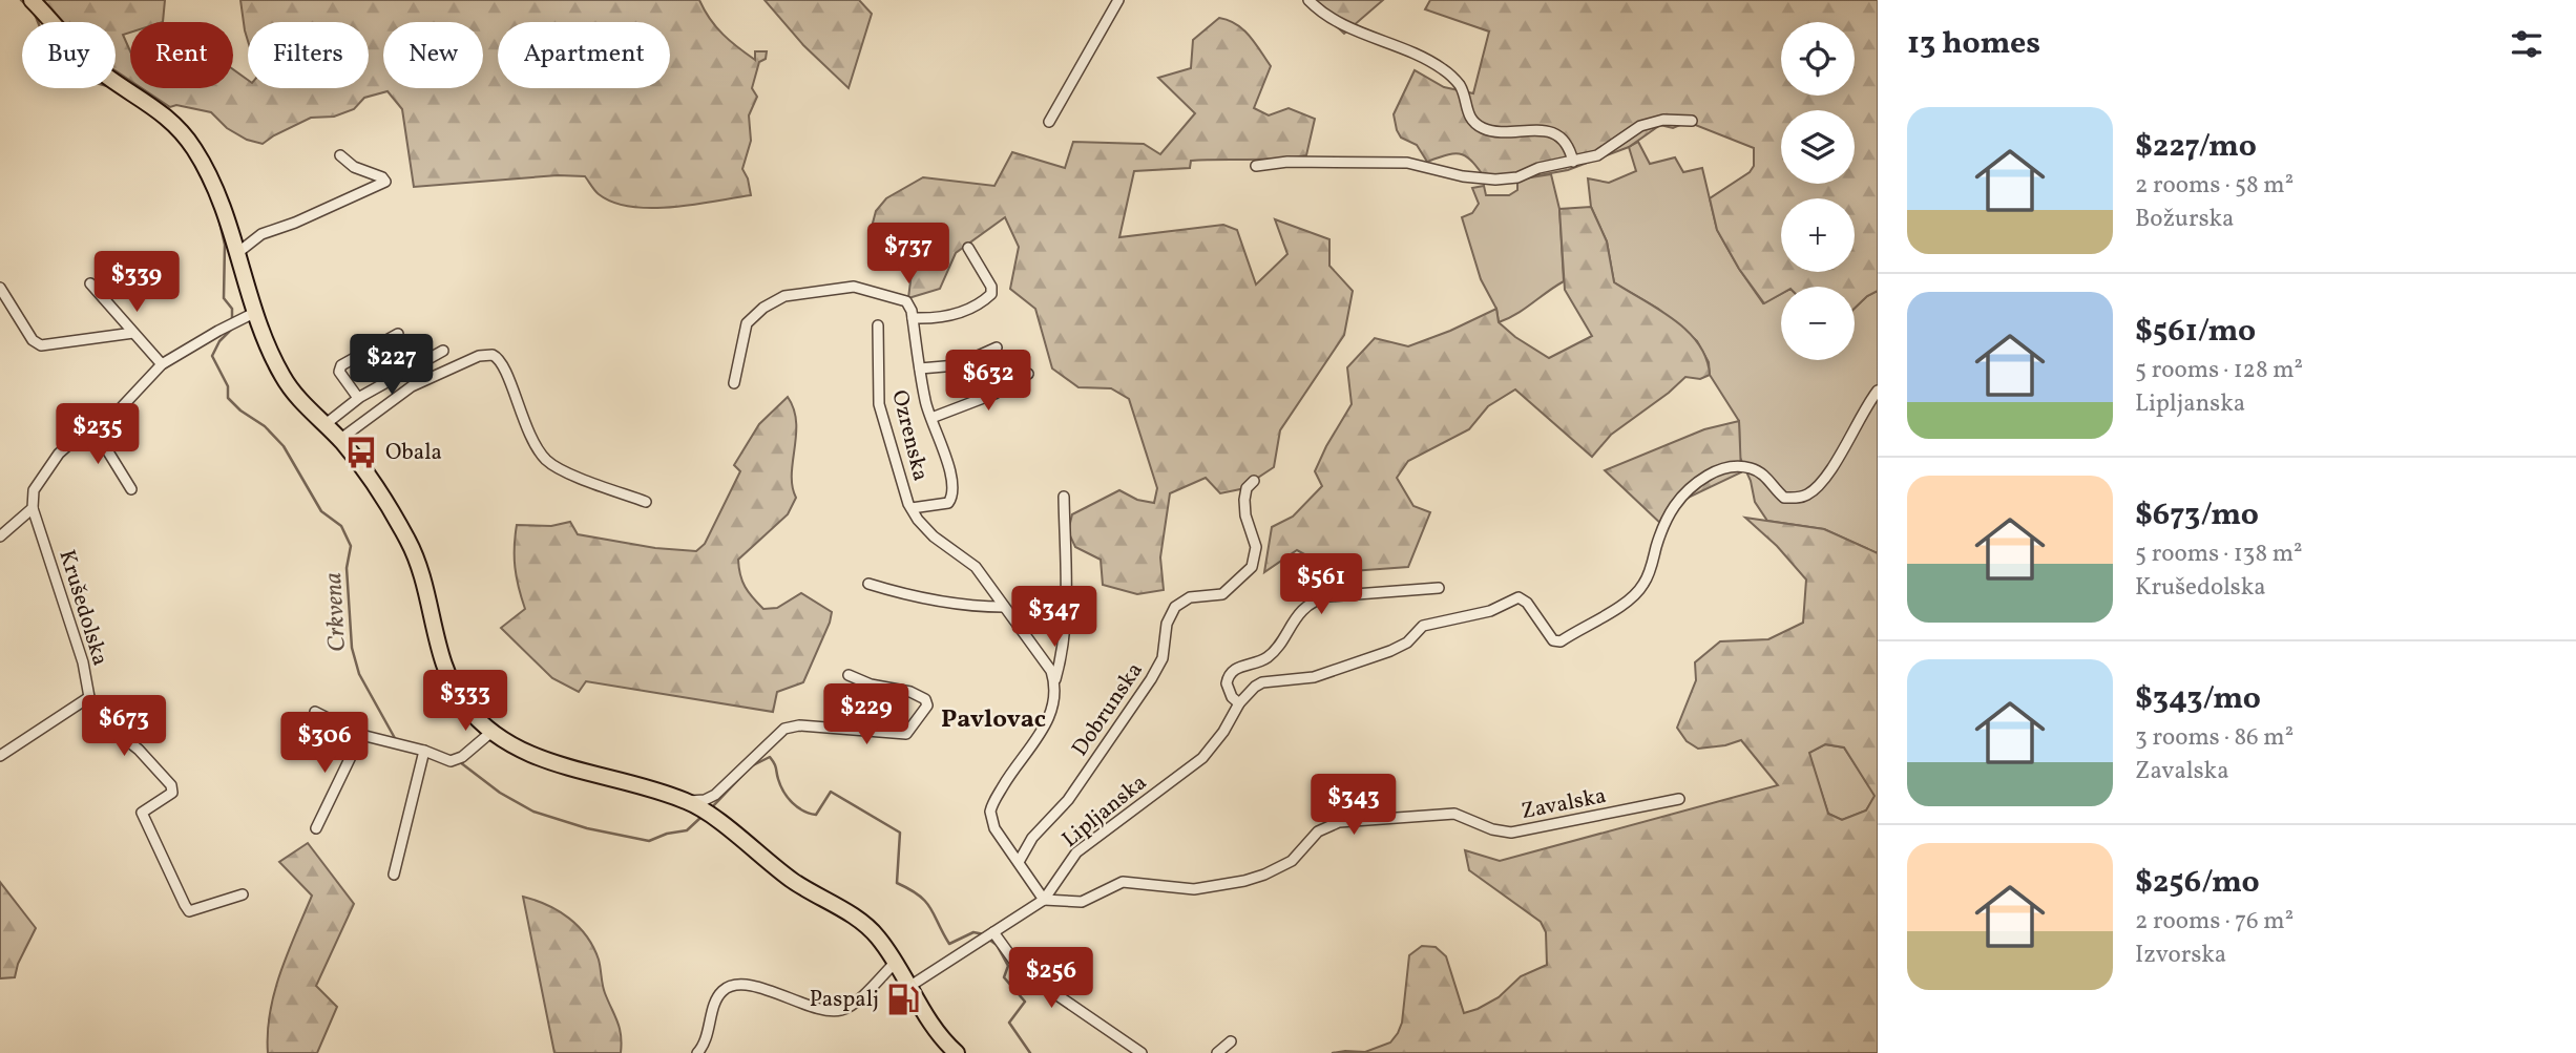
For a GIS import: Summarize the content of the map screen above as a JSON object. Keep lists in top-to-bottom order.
{
  "streets": {
    "street": [
      "Ozrenska",
      "Krušedolska",
      "Dobrunska",
      "Zavalska",
      "Lipljanska"
    ]
  },
  "crossings": [
    ["Zavalska", "Lipljanska"]
  ],
  "districts": ["Pavlovac"],
  "water": ["Crkvena"],
  "places": {
    "bus stop": ["Obala"],
    "fuel station": ["Paspalj"]
  },
  "page": {
    "heading": "13 homes",
    "map_buttons": ["+", "−"],
    "chip": [
      "Buy",
      "Rent",
      "Filters",
      "New",
      "Apartment"
    ],
    "list": [
      {
        "name": "$227/mo",
        "note": "2 rooms · 58 m² · Božurska"
      },
      {
        "name": "$561/mo",
        "note": "5 rooms · 128 m² · Lipljanska"
      },
      {
        "name": "$673/mo",
        "note": "5 rooms · 138 m² · Krušedolska"
      },
      {
        "name": "$343/mo",
        "note": "3 rooms · 86 m² · Zavalska"
      },
      {
        "name": "$256/mo",
        "note": "2 rooms · 76 m² · Izvorska"
      }
    ],
    "price": [
      "$737",
      "$339",
      "$227",
      "$632",
      "$235",
      "$561",
      "$347",
      "$333",
      "$229",
      "$673",
      "$306",
      "$343",
      "$256"
    ]
  }
}
